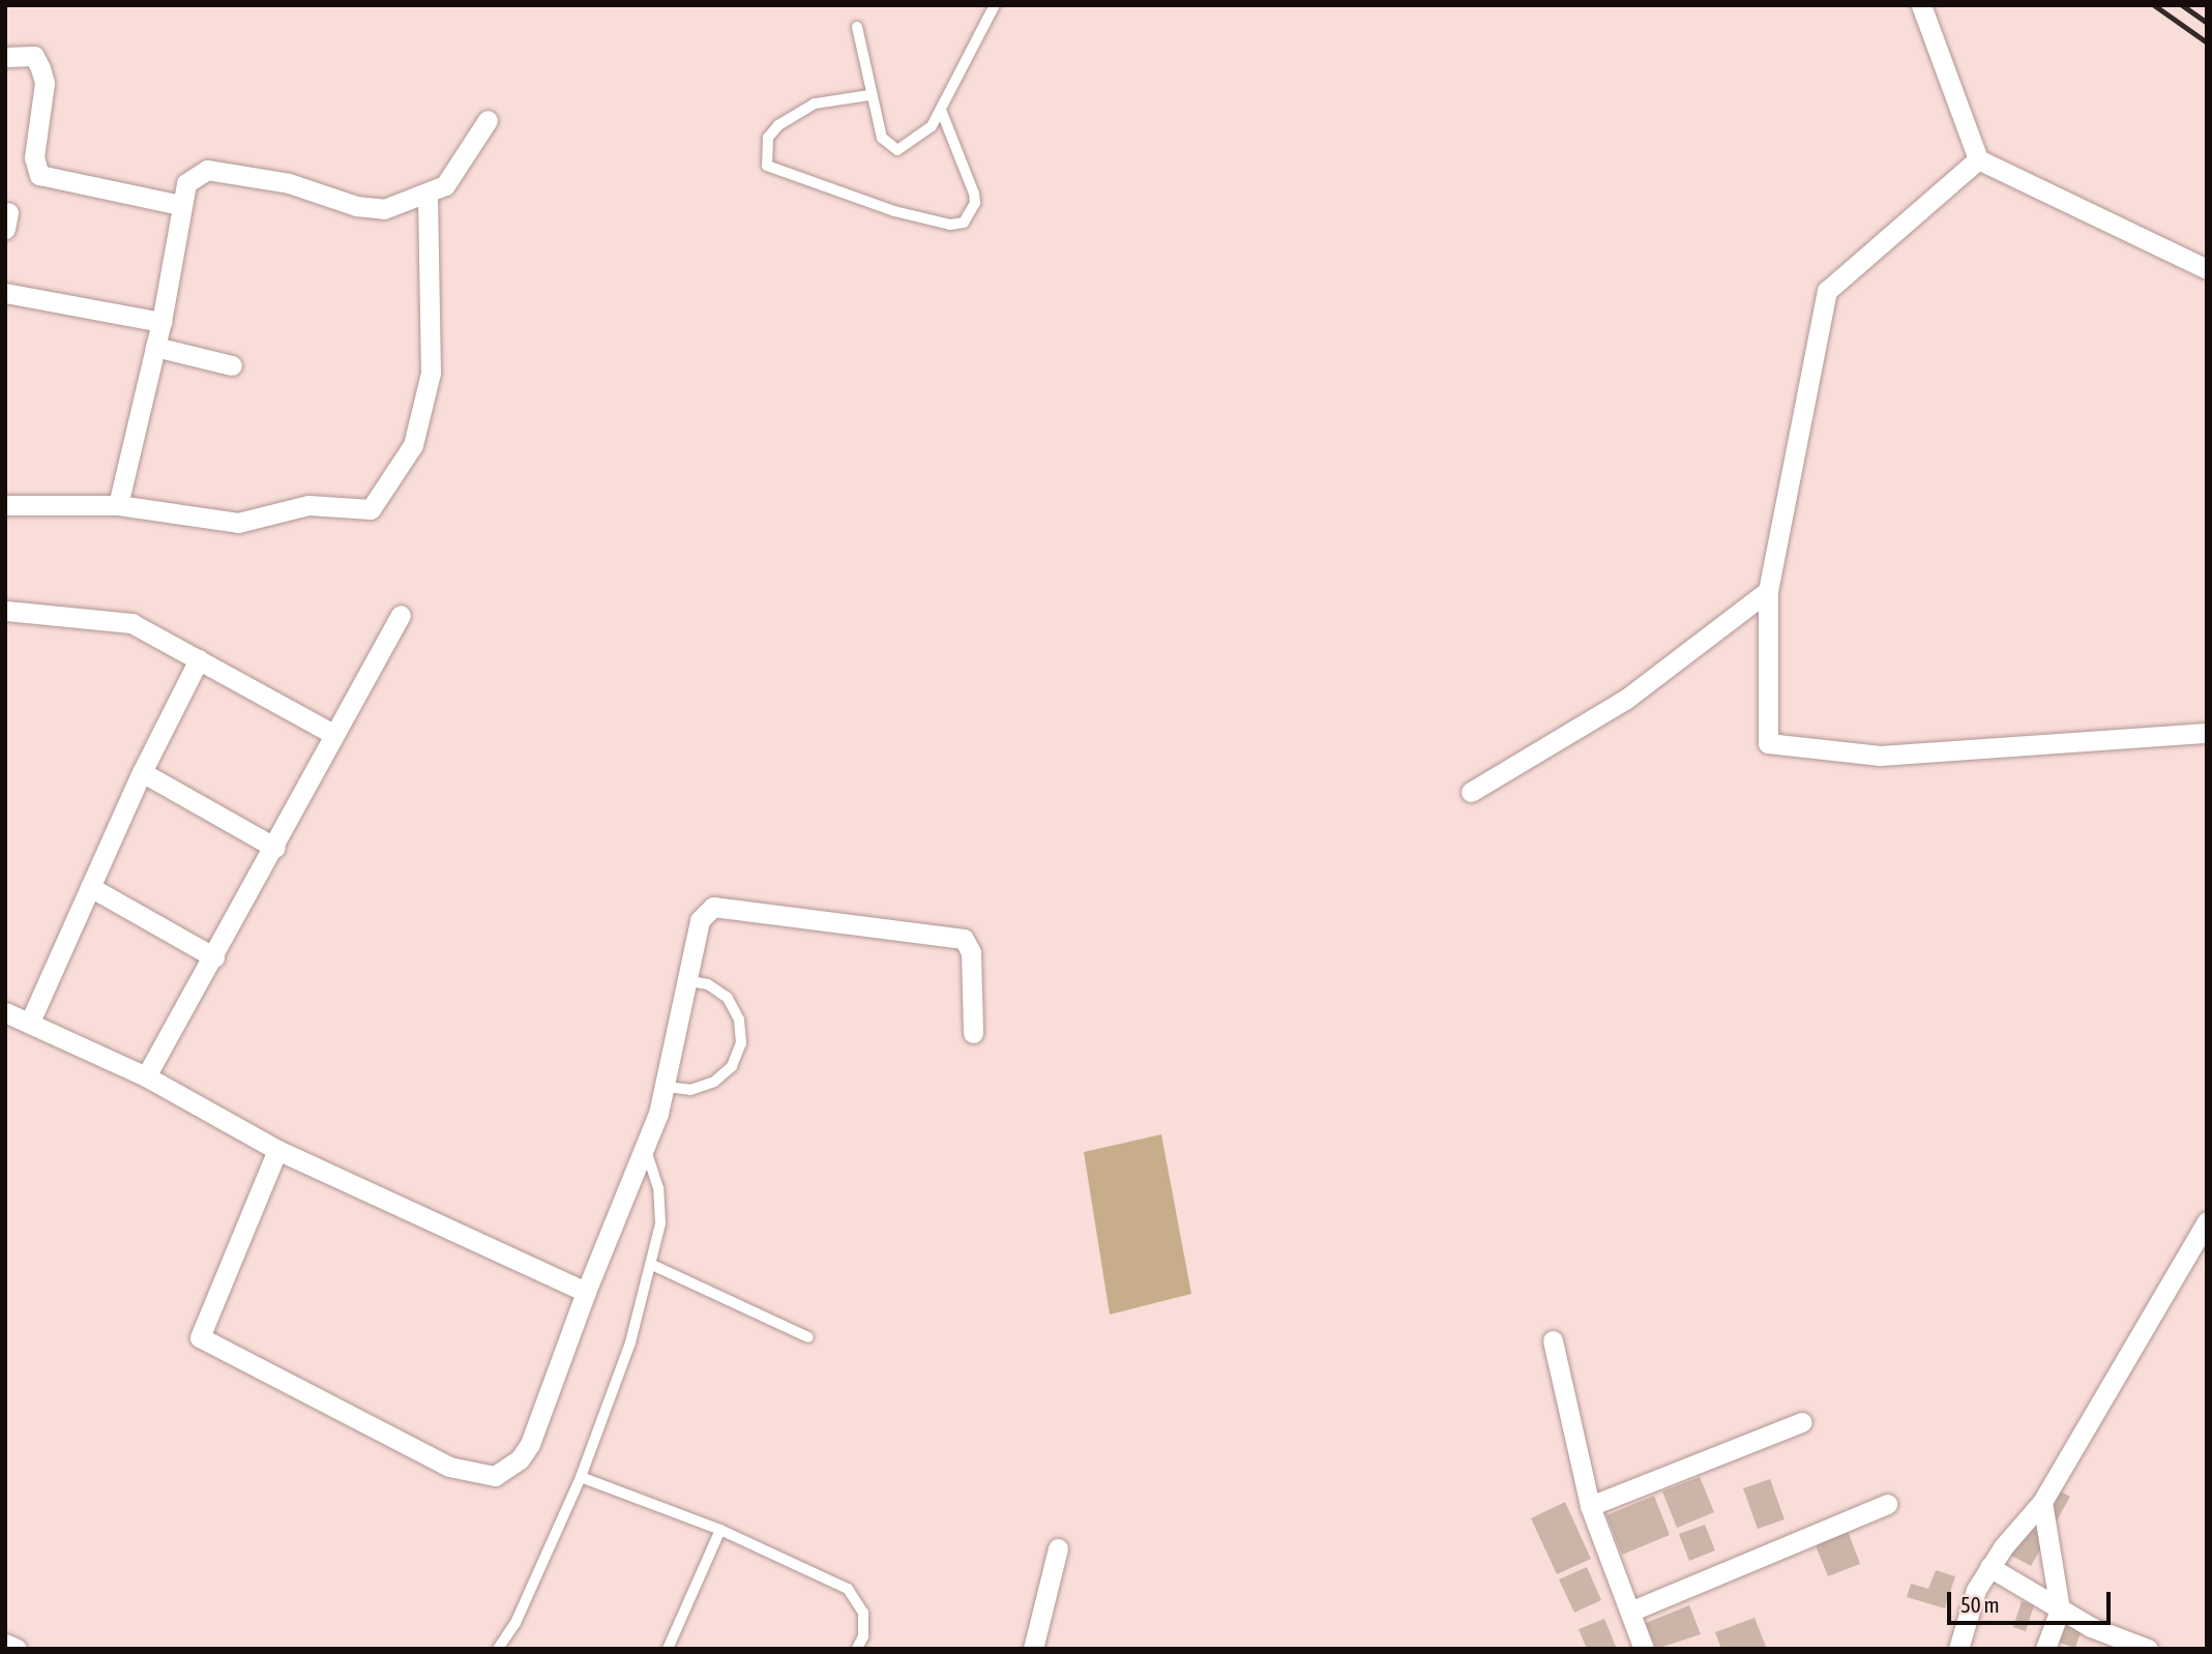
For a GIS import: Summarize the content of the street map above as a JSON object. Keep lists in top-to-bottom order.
{
  "scale_bar": "50 m"
}
